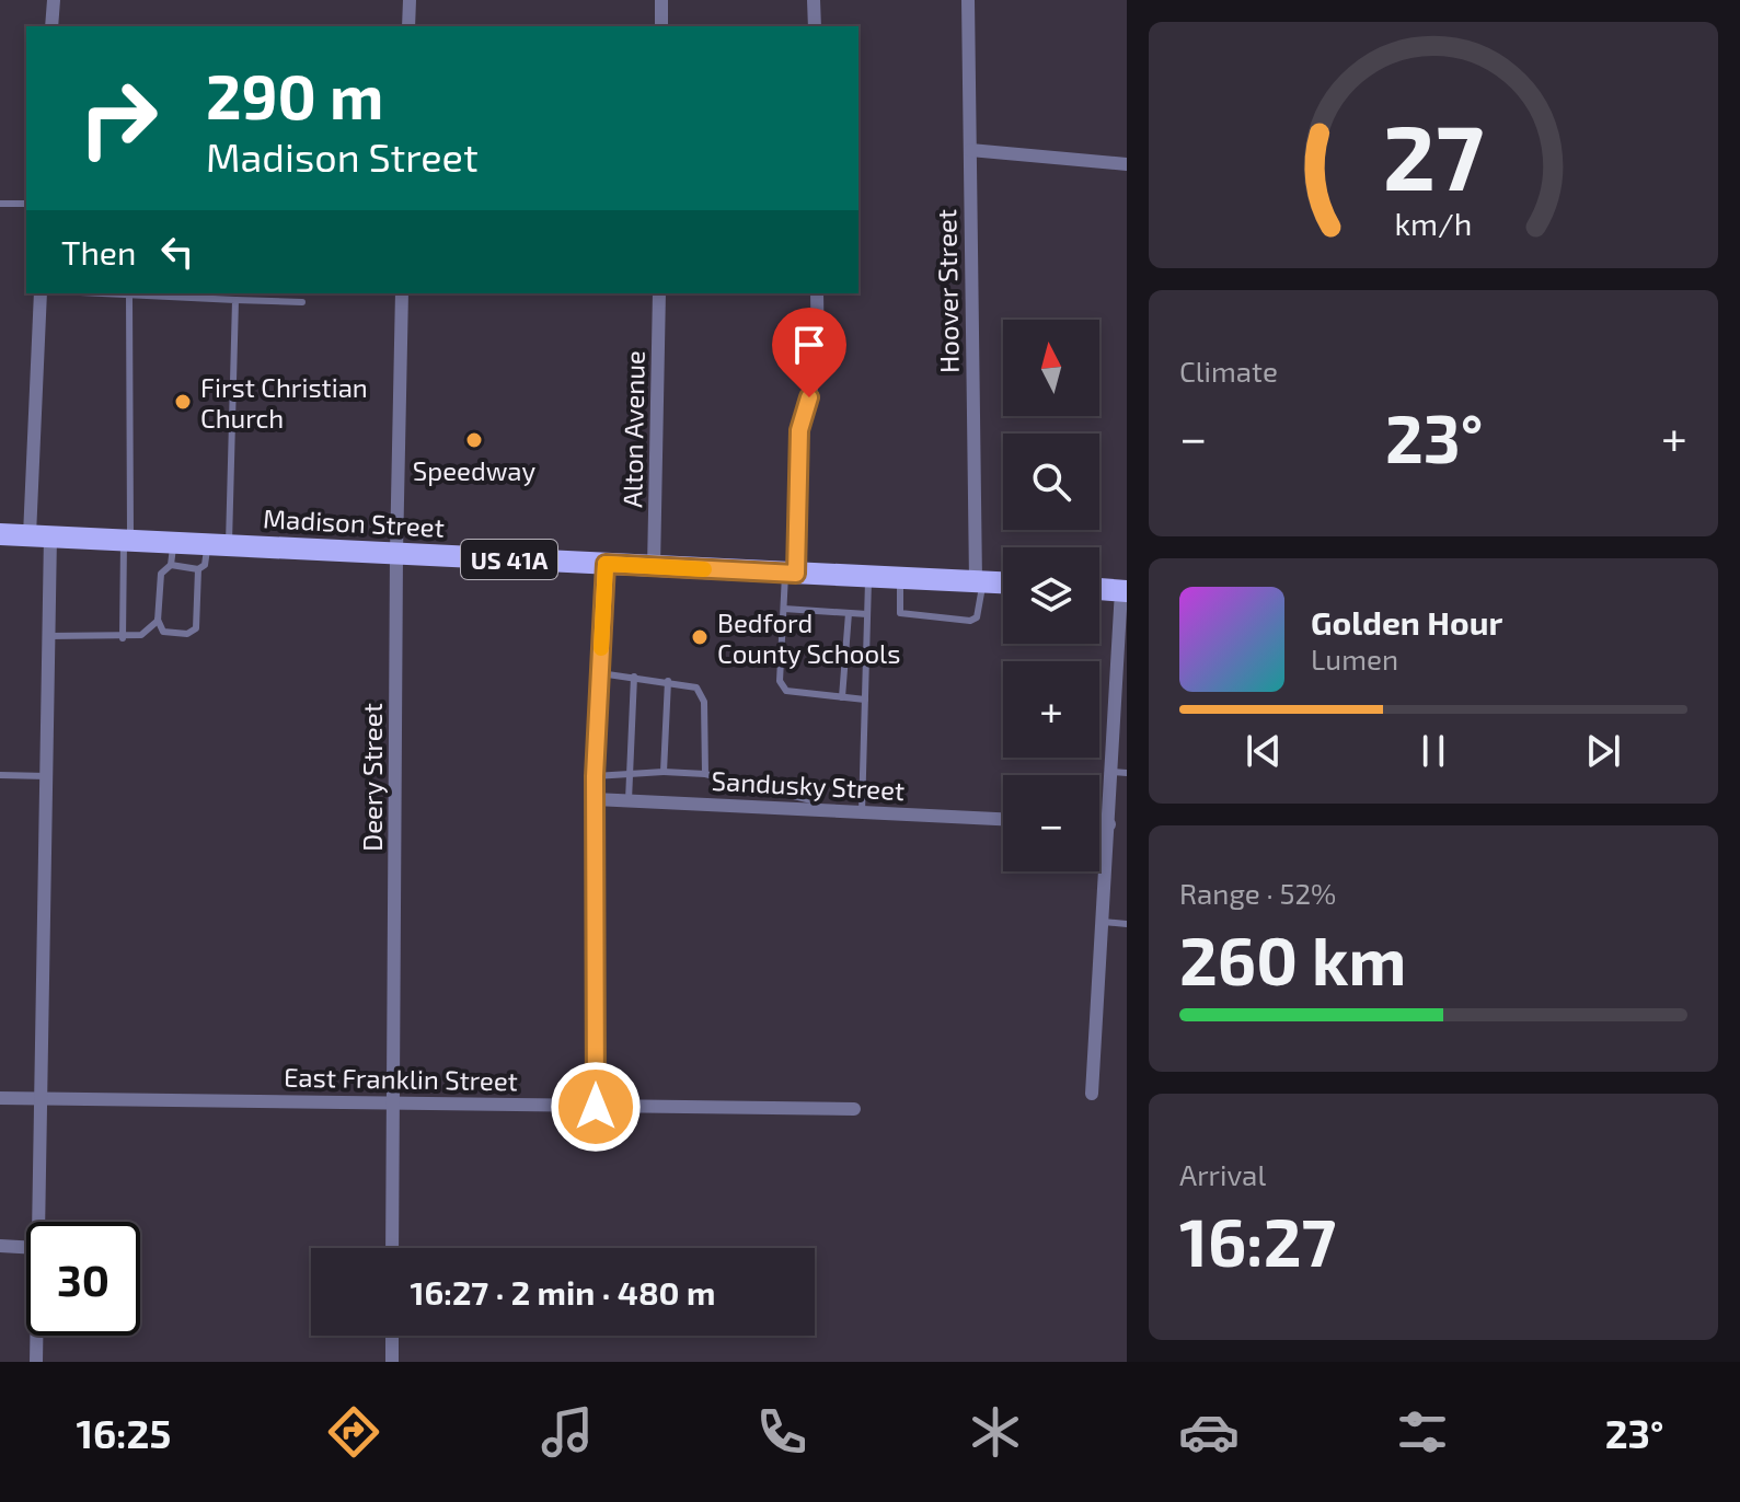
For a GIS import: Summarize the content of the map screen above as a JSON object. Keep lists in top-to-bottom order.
{
  "streets": {
    "main road": ["Madison Street", "US 41A"],
    "street": [
      "Hoover Street",
      "Alton Avenue",
      "Deery Street",
      "Sandusky Street",
      "East Franklin Street"
    ]
  },
  "crossings": [
    ["Hoover Street", "Madison Street"],
    ["Alton Avenue", "Madison Street"],
    ["Madison Street", "Deery Street"],
    ["Deery Street", "East Franklin Street"]
  ],
  "places": ["First Christian Church", "Speedway", "Bedford County Schools"],
  "north": "top",
  "page": {
    "turn": ["290 m", "Madison Street"],
    "then": "Then",
    "tile": [
      "Climate",
      ["Range · 52%", "260 km"],
      ["Arrival", "16:27"]
    ],
    "map_buttons": ["+", "−"],
    "heat": ["−", "23°", "+"],
    "song": ["Golden Hour", "Lumen"],
    "limit": "30",
    "trip": "16:27 · 2 min · 480 m",
    "tabs": ["16:25", "23°"],
    "gauge": ["27", "km/h"]
  }
}
